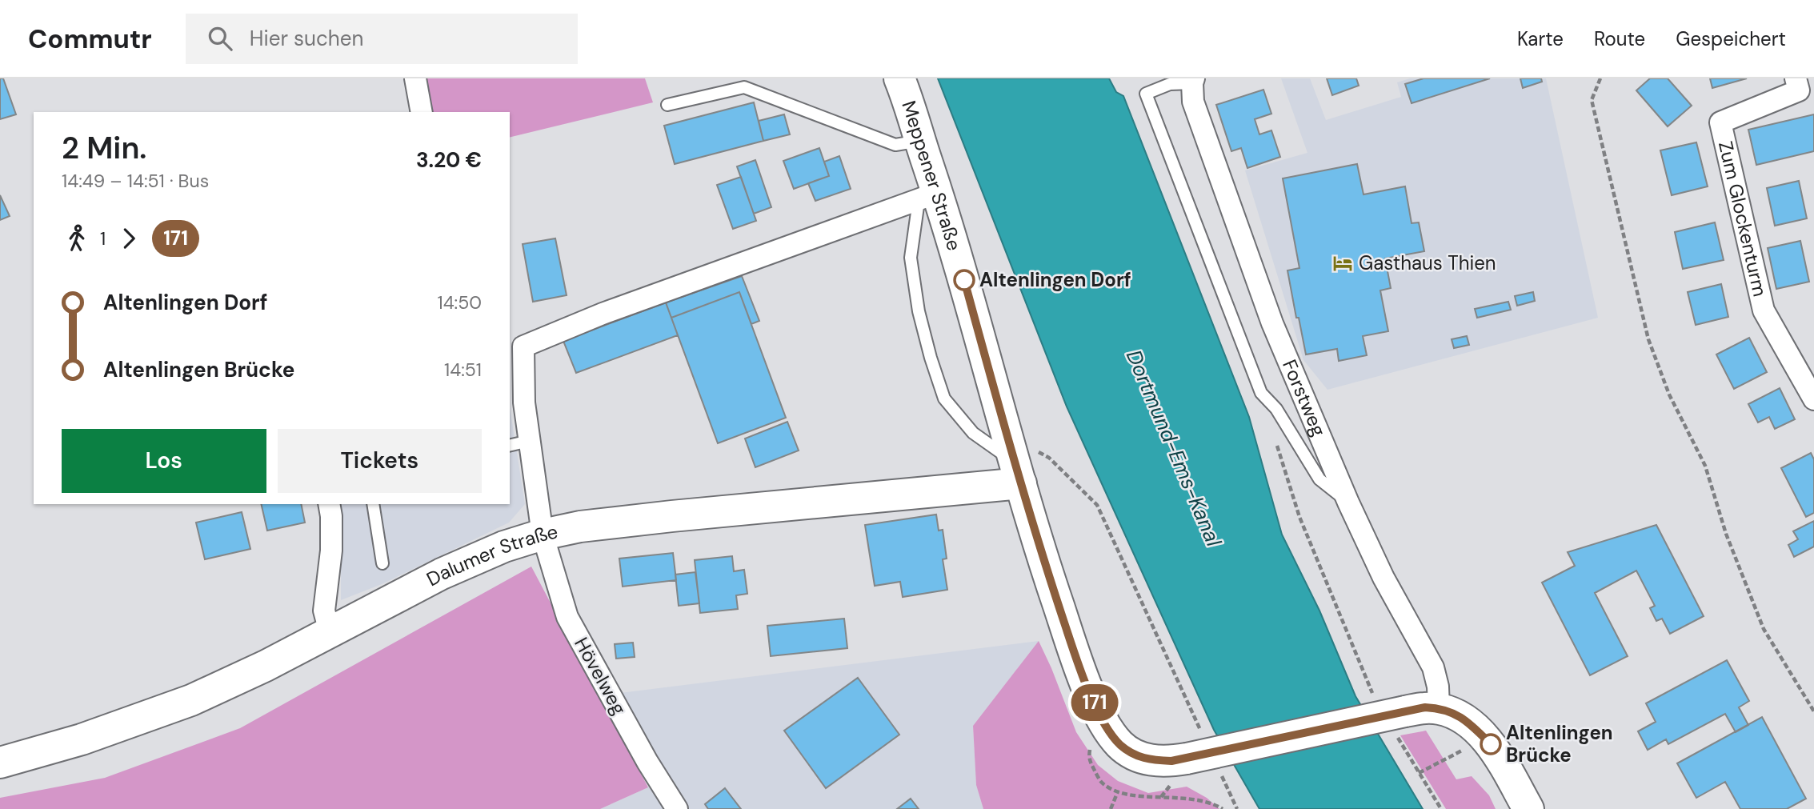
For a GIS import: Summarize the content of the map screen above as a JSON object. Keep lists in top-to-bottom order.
{
  "streets": {
    "main road": ["Meppener Straße", "Dalumer Straße"],
    "street": ["Zum Glockenturm", "Forstweg", "Hövelweg"]
  },
  "crossings": [
    ["Meppener Straße", "Dalumer Straße"],
    ["Dalumer Straße", "Hövelweg"]
  ],
  "water": ["Dortmund-Ems-Kanal"],
  "places": {
    "hotel": ["Gasthaus Thien"],
    "other": ["Altenlingen Dorf", "Altenlingen Brücke"]
  },
  "lines": ["bus line 171"],
  "page": {
    "header": "Commutr",
    "search": "Hier suchen",
    "nav": ["Karte", "Route", "Gespeichert"],
    "on_map": "171",
    "heading": ["2 Min.", "14:49 – 14:51 · Bus", "3.20 €"],
    "legs": ["1", "171"],
    "list": [
      {
        "name": "Altenlingen Dorf",
        "value": "14:50"
      },
      {
        "name": "Altenlingen Brücke",
        "value": "14:51"
      }
    ],
    "buttons": ["Los", "Tickets"]
  }
}
